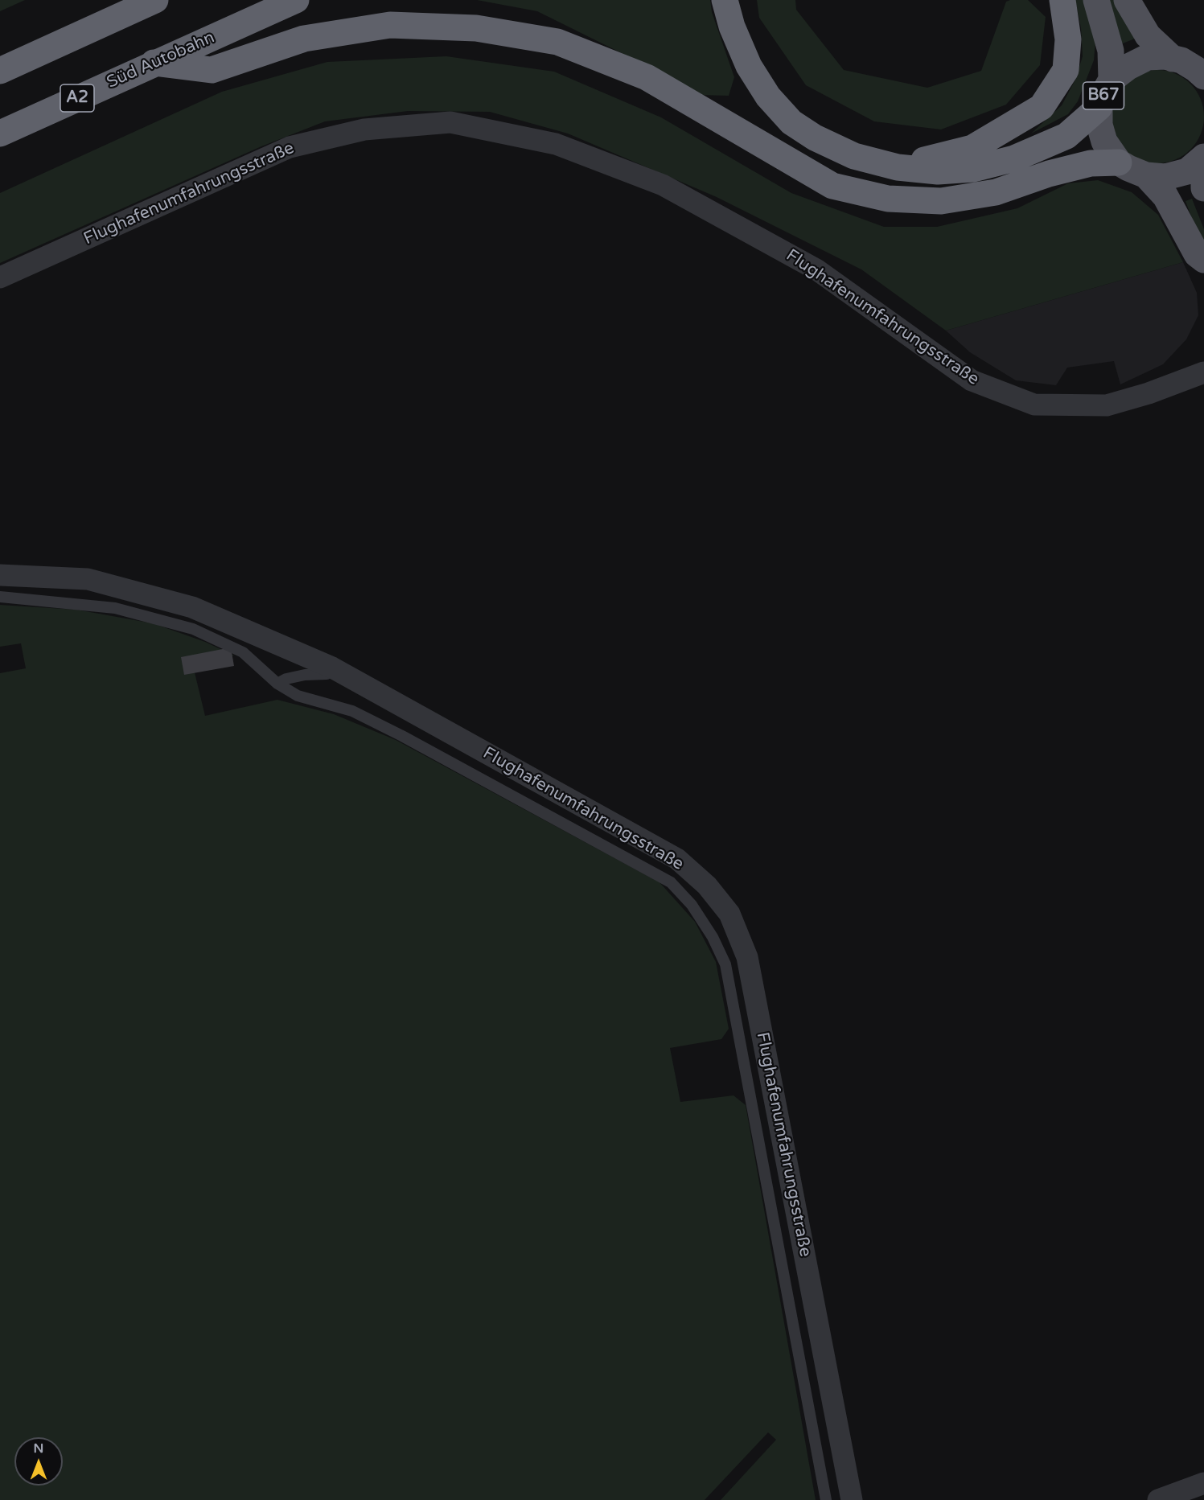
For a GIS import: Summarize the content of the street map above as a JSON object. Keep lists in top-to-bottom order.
{
  "streets": {
    "highway": ["Süd Autobahn", "A2"],
    "main road": ["B67"],
    "street": ["Flughafenumfahrungsstraße"]
  },
  "north": "top"
}
